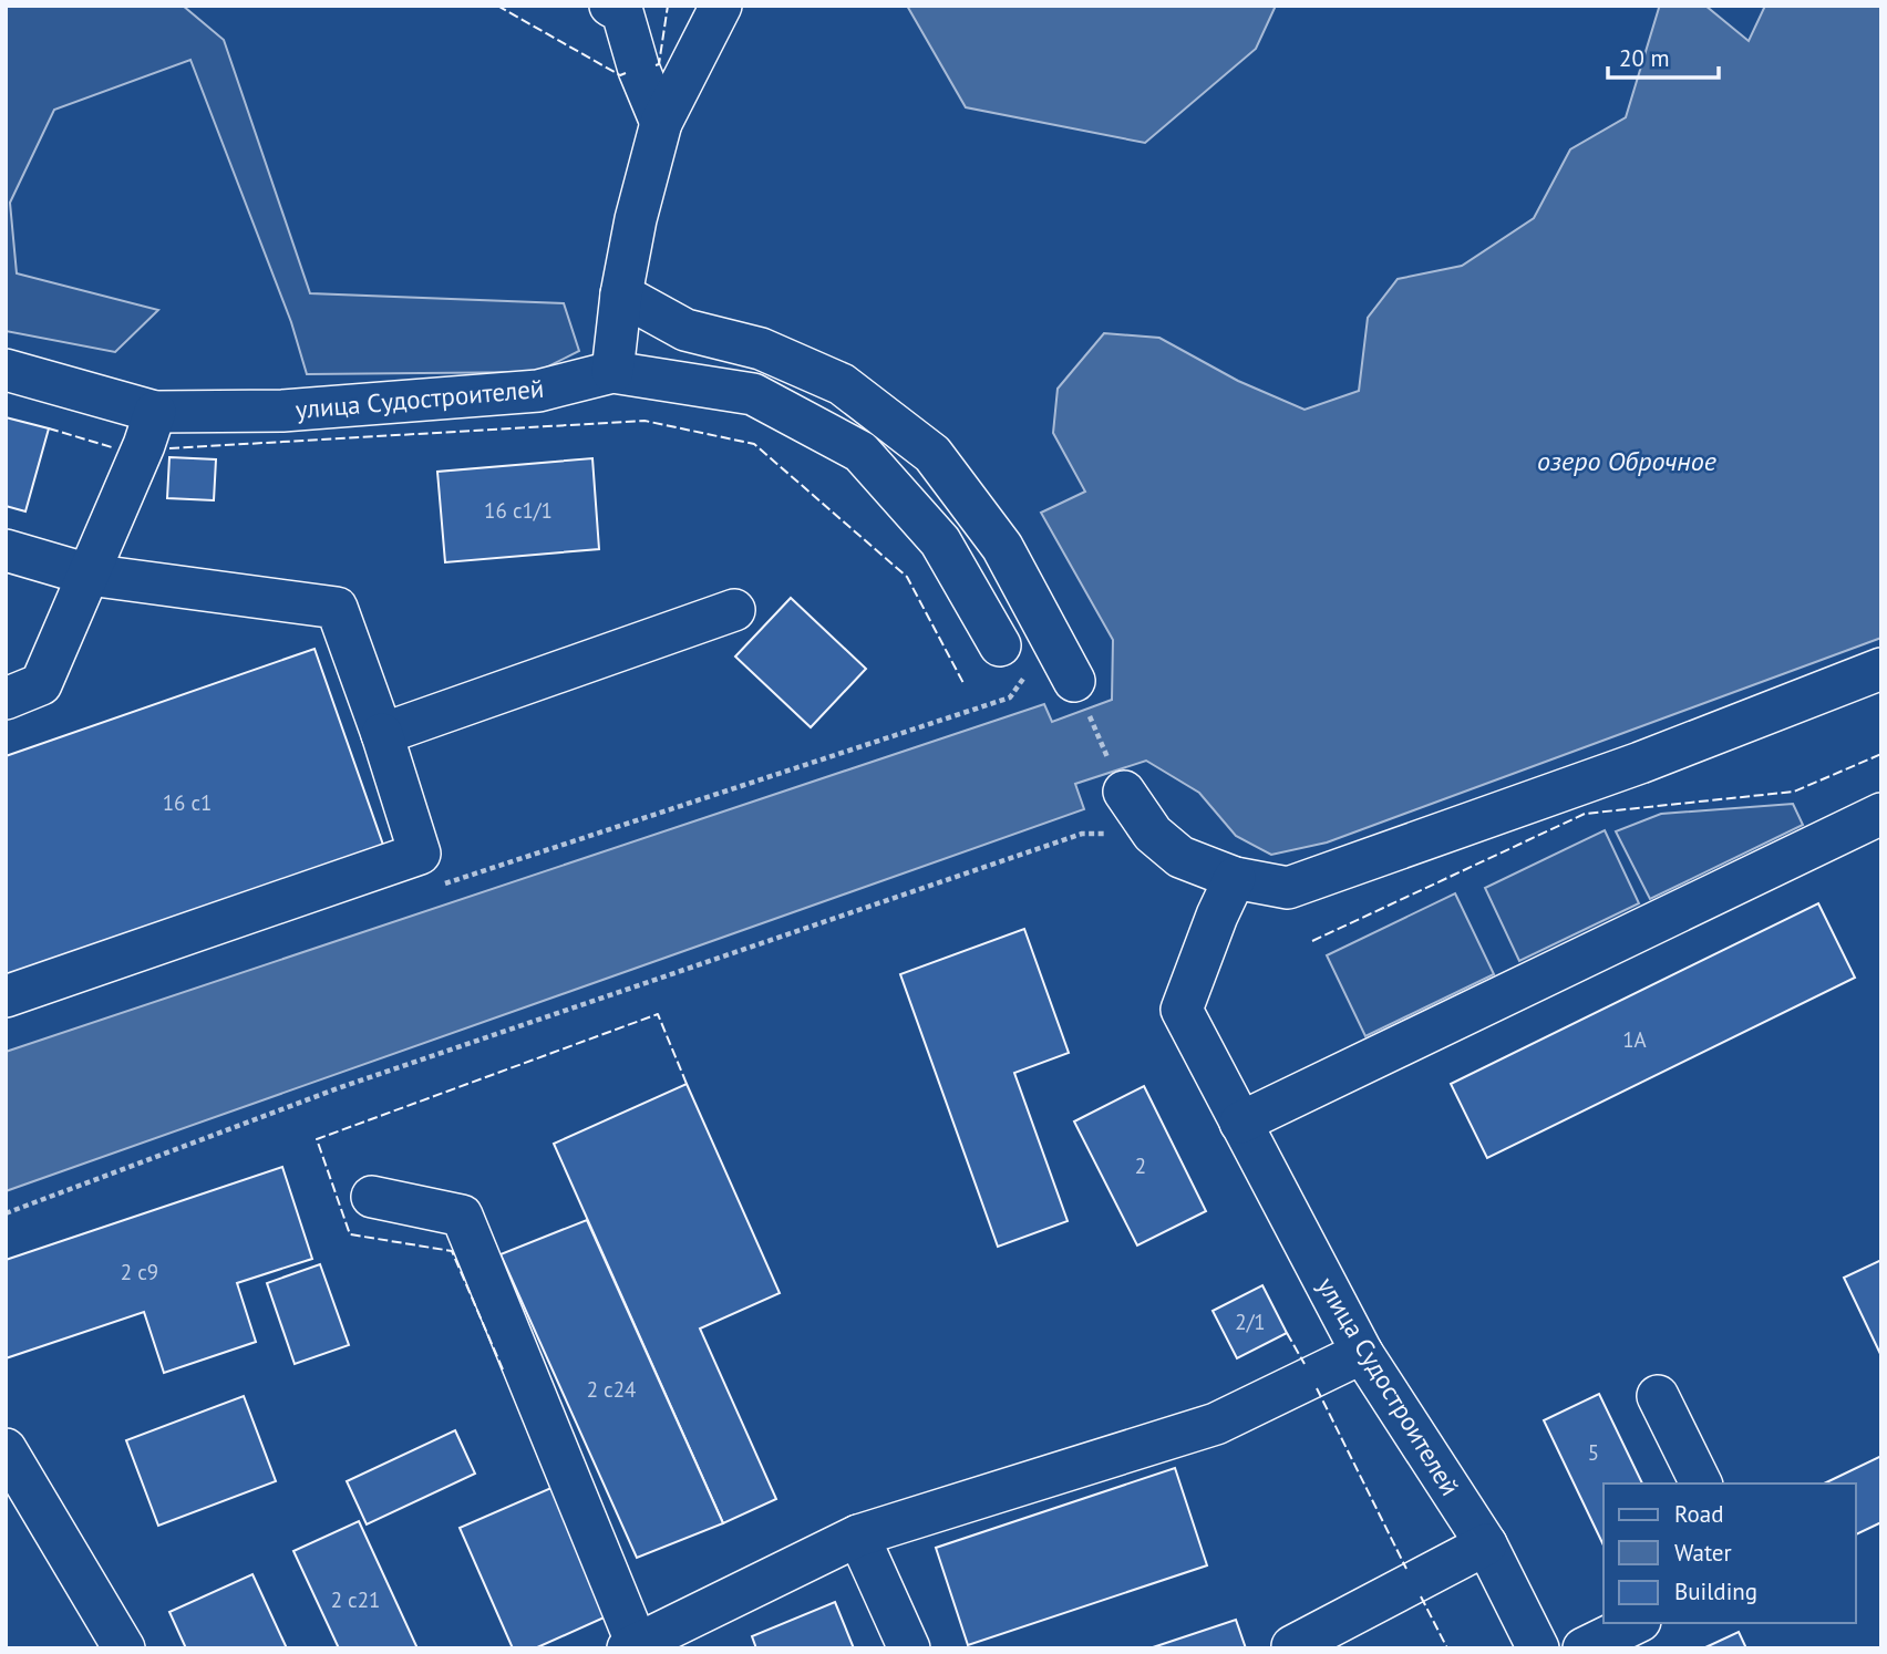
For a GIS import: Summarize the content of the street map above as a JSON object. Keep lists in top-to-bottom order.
{
  "streets": {
    "street": ["улица Судостроителей"]
  },
  "water": ["озеро Оброчное"],
  "house_numbers": [
    "16 с1/1",
    "16 с1",
    "1А",
    "2",
    "2 с9",
    "2/1",
    "2 с24",
    "5",
    "2 с21"
  ],
  "legend": ["Road", "Water", "Building"],
  "scale_bar": "20 m"
}
